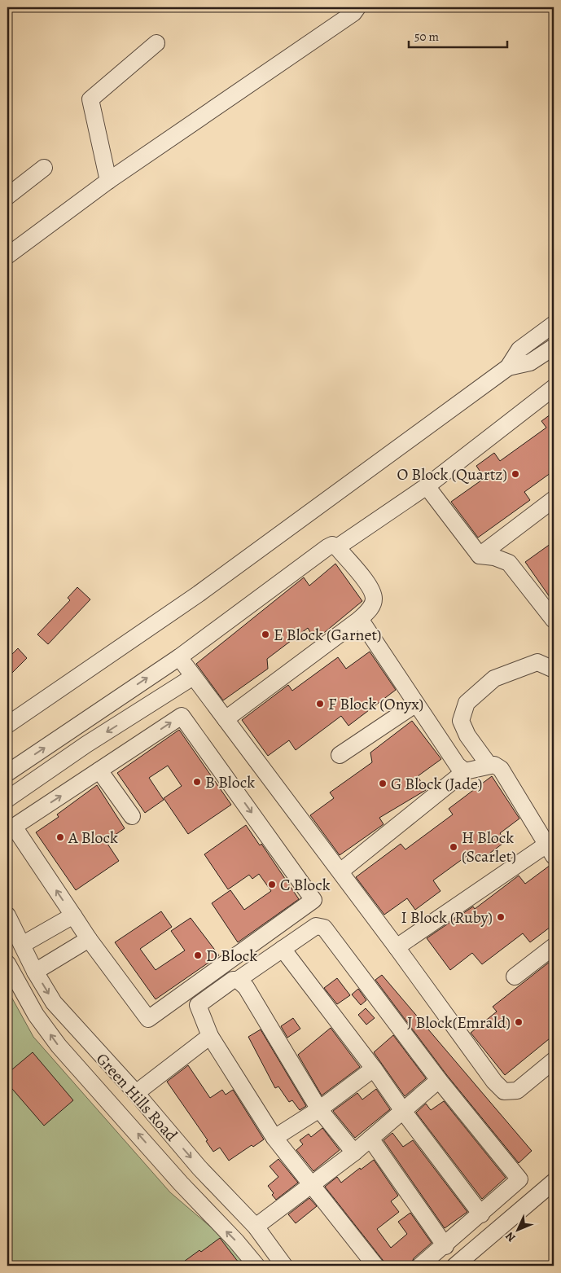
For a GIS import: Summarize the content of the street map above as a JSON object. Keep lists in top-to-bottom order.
{
  "streets": {
    "street": ["Green Hills Road"]
  },
  "places": [
    "O Block (Quartz)",
    "E Block (Garnet)",
    "F Block (Onyx)",
    "B Block",
    "G Block (Jade)",
    "A Block",
    "H Block (Scarlet)",
    "C Block",
    "I Block (Ruby)",
    "D Block",
    "J Block(Emrald)"
  ],
  "scale_bar": "50 m",
  "north": "bottom left"
}
